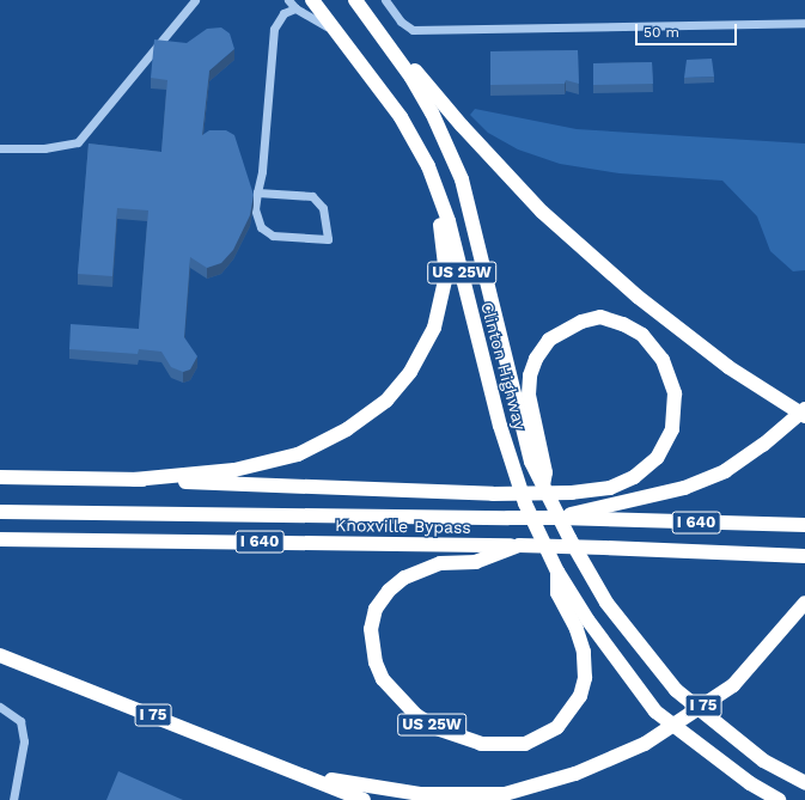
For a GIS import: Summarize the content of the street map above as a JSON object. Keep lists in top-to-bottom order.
{
  "streets": {
    "highway": [
      "US 25W",
      "Clinton Highway",
      "I 640",
      "Knoxville Bypass",
      "I 75"
    ]
  },
  "crossings": [
    ["US 25W", "Clinton Highway"],
    ["US 25W", "Knoxville Bypass"]
  ],
  "scale_bar": "50 m"
}
